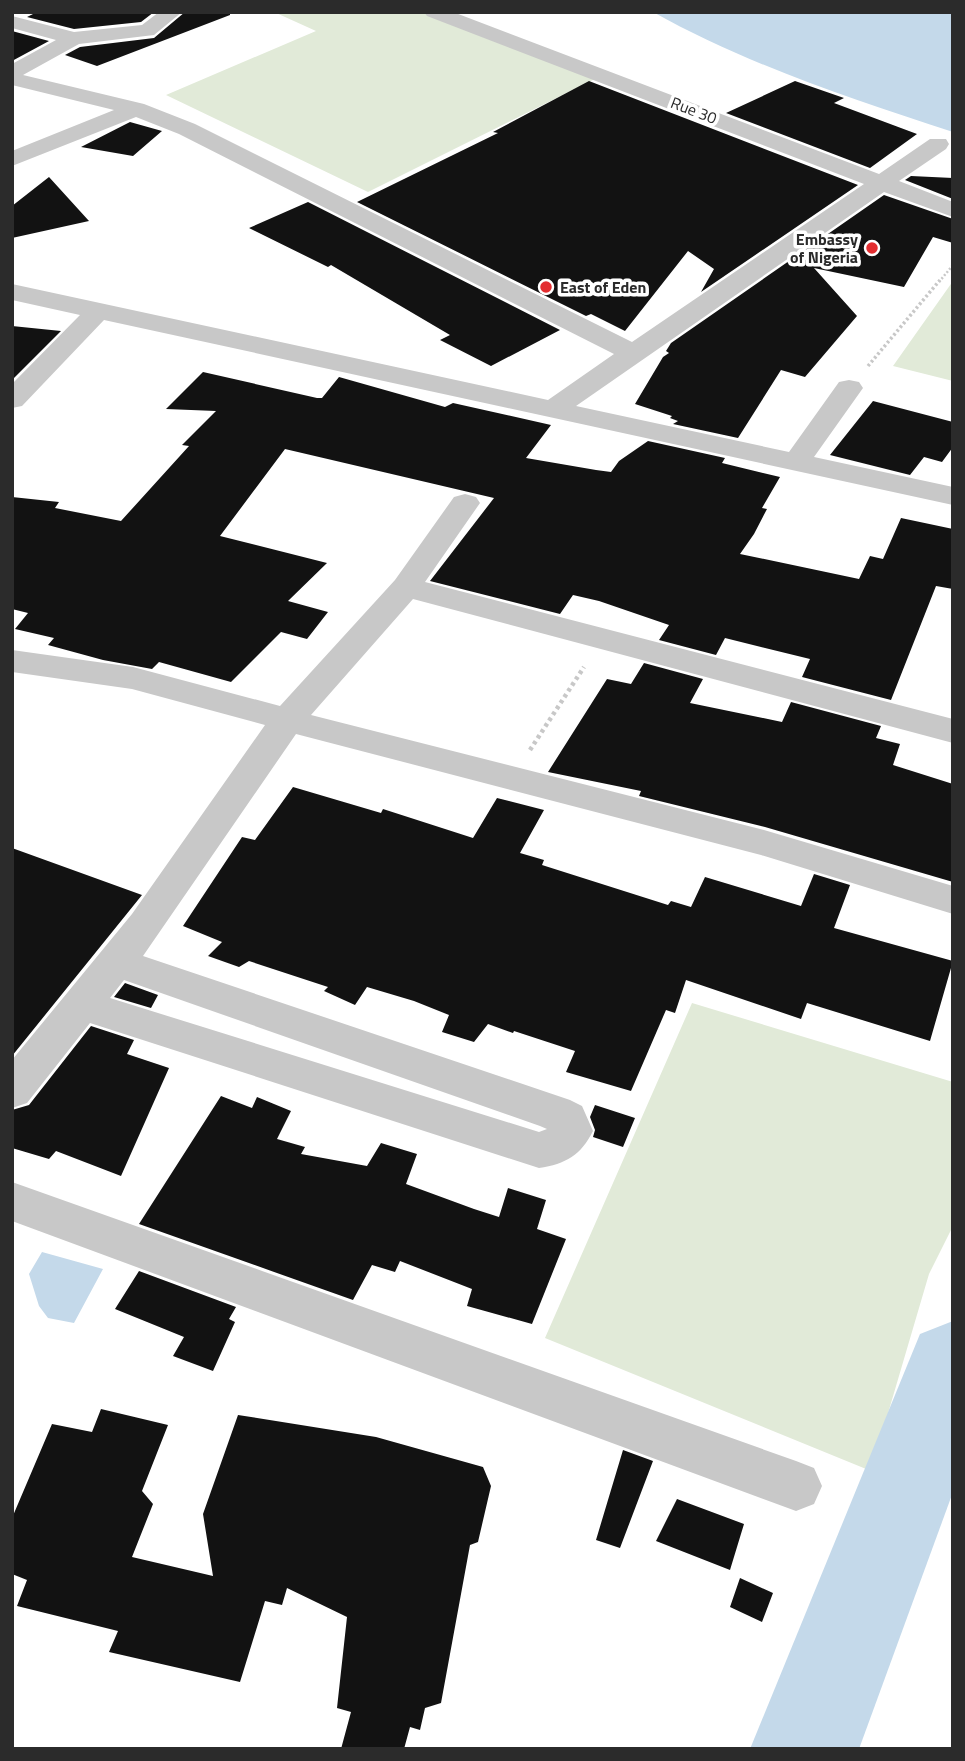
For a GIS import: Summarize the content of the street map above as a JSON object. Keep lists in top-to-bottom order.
{
  "streets": {
    "street": ["Rue 30"]
  },
  "places": ["Embassy of Nigeria", "East of Eden"]
}
